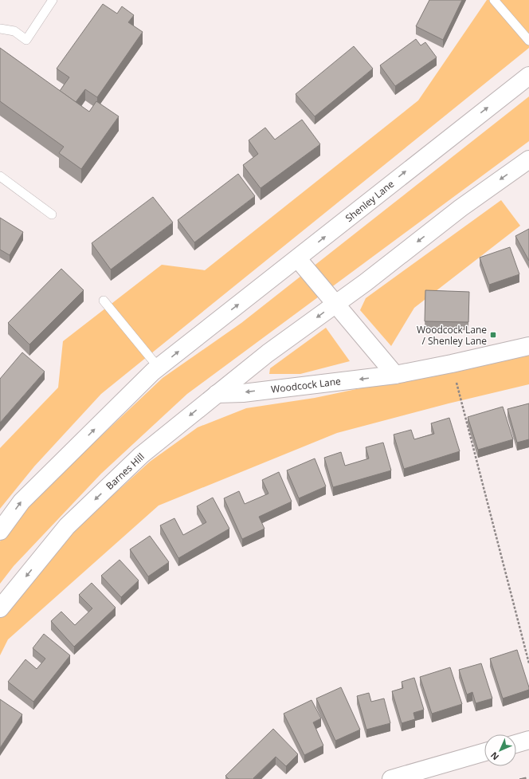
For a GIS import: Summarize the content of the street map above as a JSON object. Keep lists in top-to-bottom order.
{
  "streets": {
    "main road": ["Shenley Lane", "Woodcock Lane", "Barnes Hill"]
  },
  "crossings": [
    ["Woodcock Lane", "Barnes Hill"]
  ],
  "one_way": ["Woodcock Lane"],
  "places": {
    "transit": ["Woodcock Lane / Shenley Lane"]
  },
  "north": "bottom left"
}
